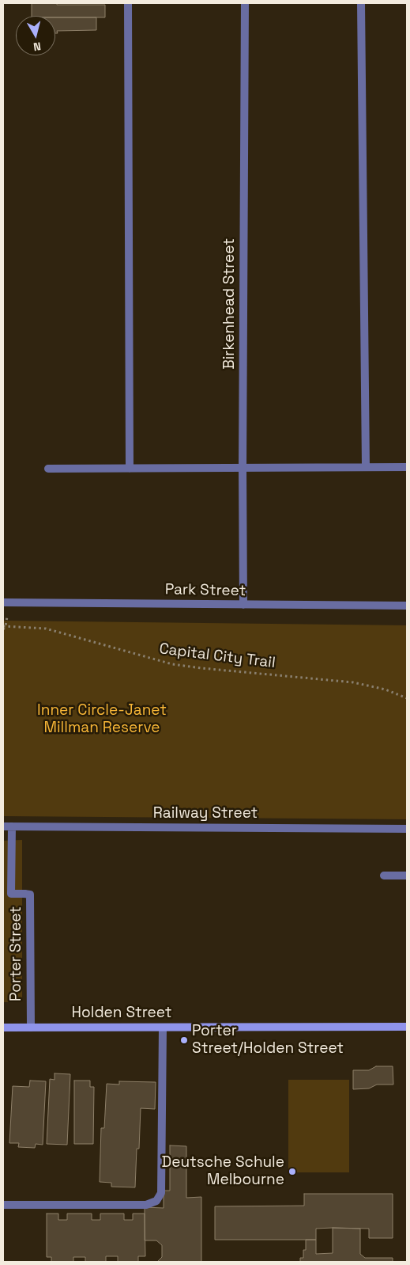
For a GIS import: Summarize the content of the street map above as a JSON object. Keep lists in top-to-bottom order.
{
  "streets": {
    "main road": ["Holden Street"],
    "street": [
      "Birkenhead Street",
      "Park Street",
      "Railway Street",
      "Porter Street"
    ],
    "path": ["Capital City Trail"]
  },
  "crossings": [
    ["Birkenhead Street", "Park Street"],
    ["Railway Street", "Porter Street"],
    ["Porter Street", "Holden Street"]
  ],
  "parks": ["Inner Circle-Janet Millman Reserve"],
  "places": ["Porter Street/Holden Street", "Deutsche Schule Melbourne"],
  "north": "bottom"
}
